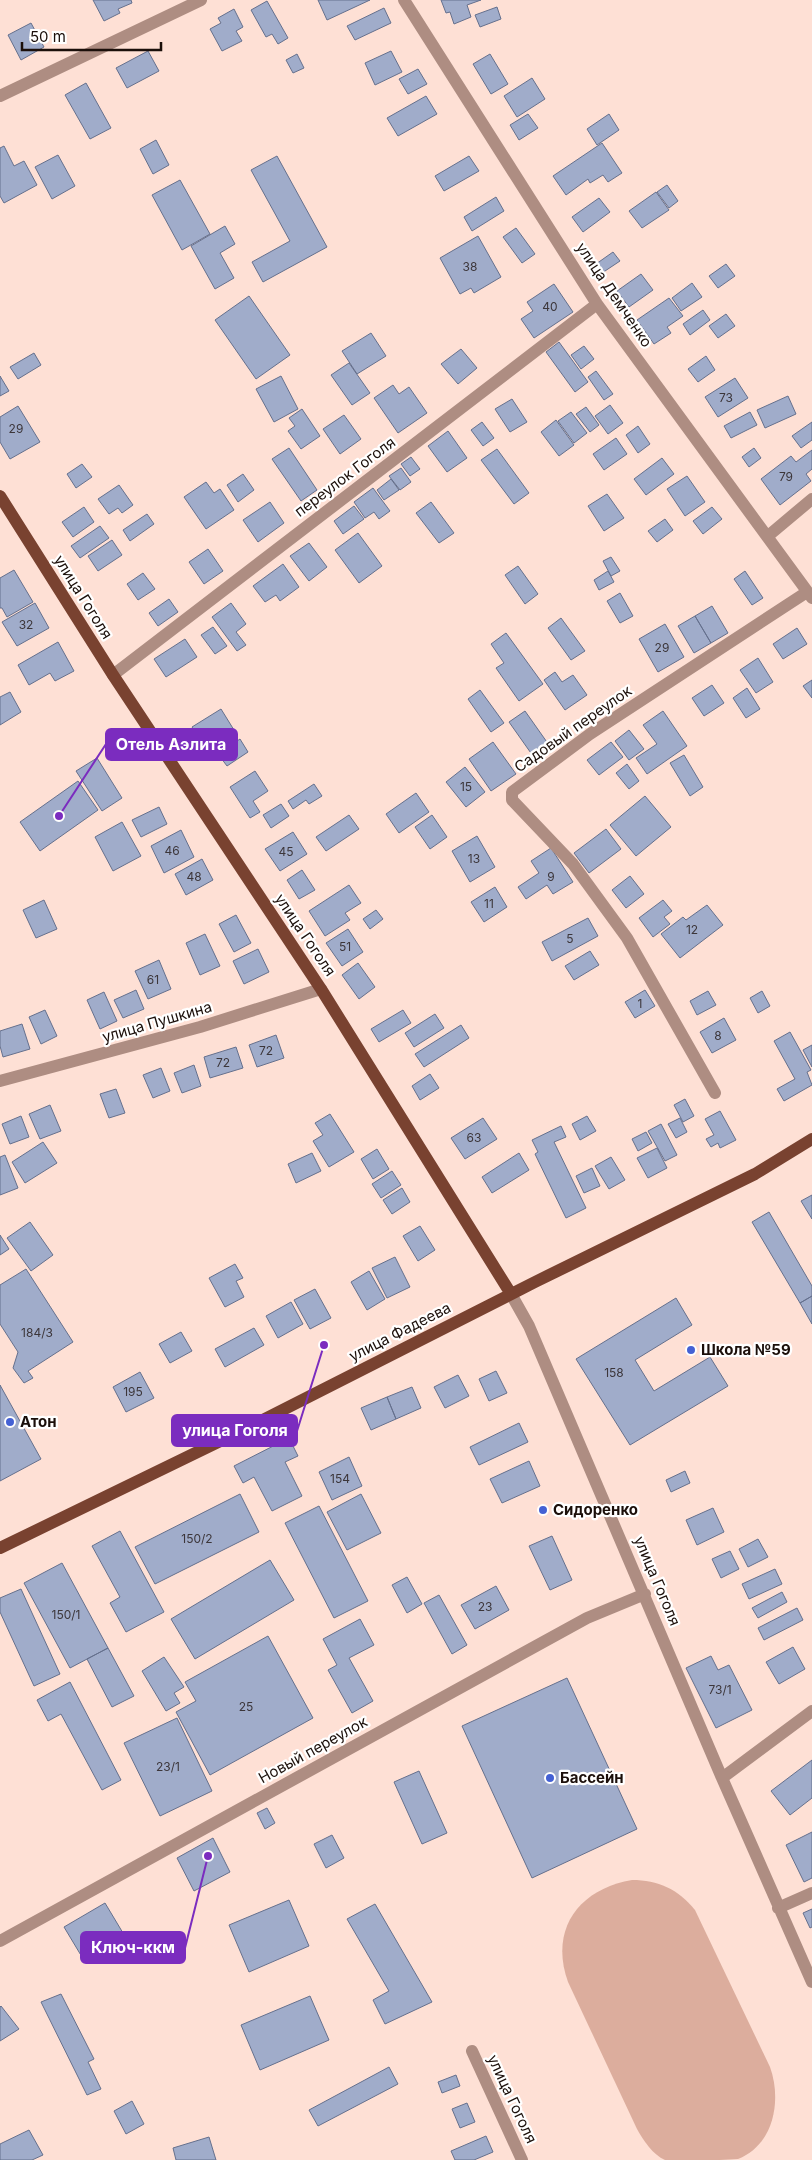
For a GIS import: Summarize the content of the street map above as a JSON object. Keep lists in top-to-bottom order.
{
  "streets": {
    "main road": ["улица Гоголя", "улица Фадеева"],
    "street": [
      "улица Демченко",
      "переулок Гоголя",
      "Садовый переулок",
      "улица Пушкина",
      "Новый переулок"
    ]
  },
  "crossings": [
    ["улица Демченко", "переулок Гоголя"],
    ["улица Демченко", "Садовый переулок"],
    ["переулок Гоголя", "улица Гоголя"],
    ["улица Гоголя", "улица Пушкина"],
    ["улица Гоголя", "улица Фадеева"],
    ["улица Гоголя", "Новый переулок"]
  ],
  "places": [
    "Отель Аэлита",
    "улица Гоголя",
    "Школа №59",
    "Атон",
    "Сидоренко",
    "Бассейн",
    "Ключ-ккм"
  ],
  "house_numbers": [
    "38",
    "40",
    "73",
    "29",
    "79",
    "32",
    "29",
    "15",
    "46",
    "45",
    "13",
    "48",
    "9",
    "11",
    "12",
    "5",
    "51",
    "61",
    "1",
    "8",
    "72",
    "72",
    "63",
    "184/3",
    "158",
    "195",
    "154",
    "150/2",
    "23",
    "150/1",
    "73/1",
    "25",
    "23/1"
  ],
  "scale_bar": "50 m"
}
